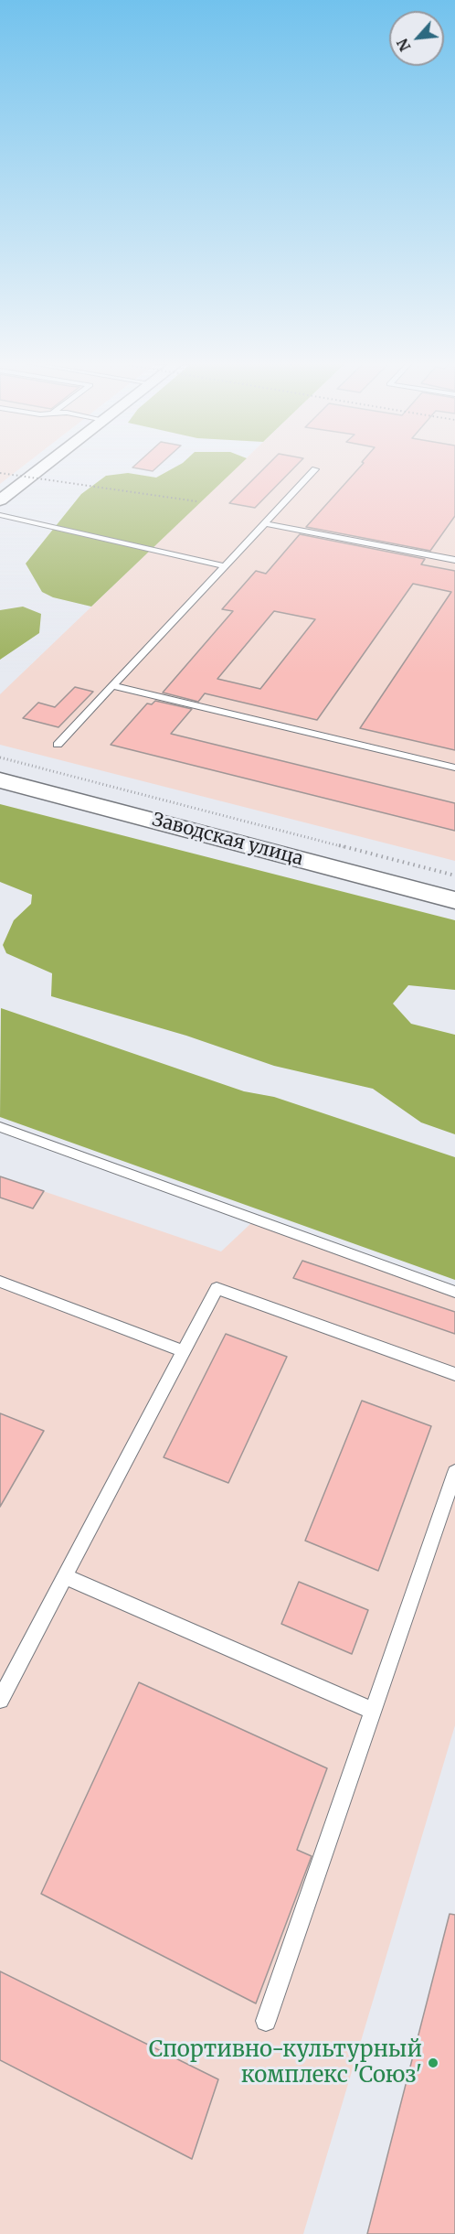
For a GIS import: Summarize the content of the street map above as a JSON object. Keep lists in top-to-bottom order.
{
  "streets": {
    "main road": ["Заводская улица"]
  },
  "places": ["Спортивно-культурный комплекс 'Союз'"],
  "north": "bottom left"
}
